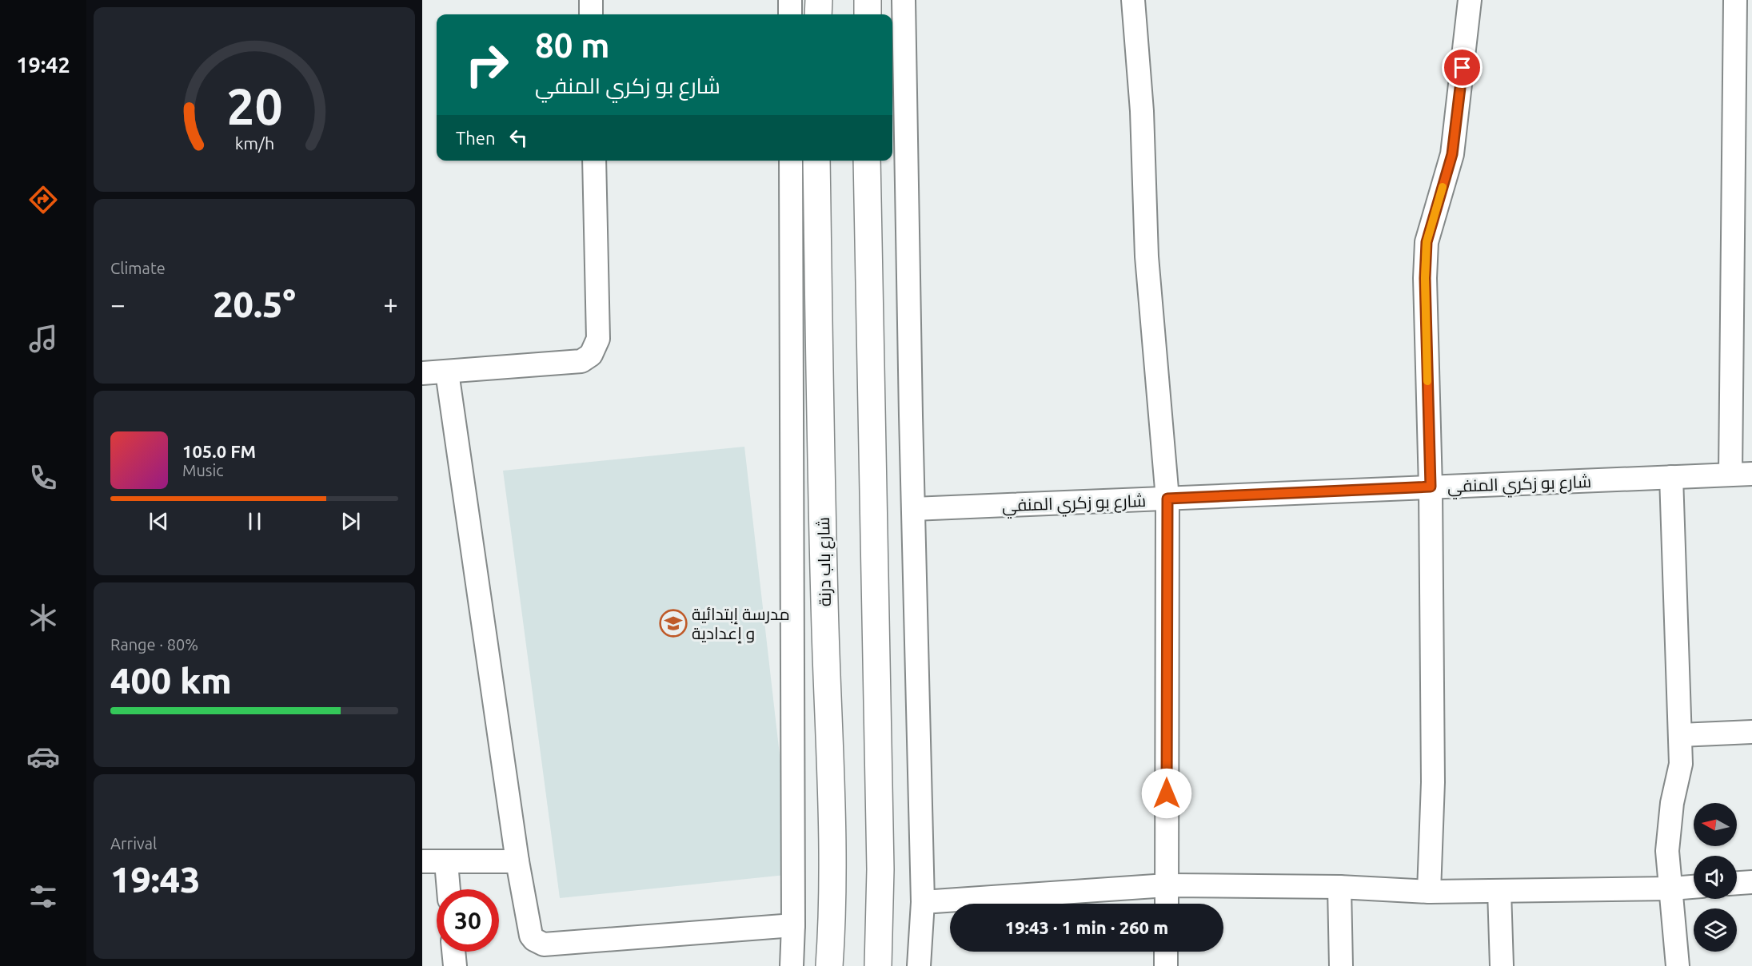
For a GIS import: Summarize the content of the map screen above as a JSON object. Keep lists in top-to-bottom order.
{
  "streets": {
    "main road": ["شارع باب درنة"],
    "street": ["شارع بو زكري المنفي"]
  },
  "places": {
    "school or university": ["مدرسة إبتدائية و إعدادية"]
  },
  "north": "left",
  "page": {
    "tabs": "19:42",
    "turn": ["80 m", "شارع بو زكري المنفي"],
    "then": "Then",
    "tile": [
      "Climate",
      ["Range · 80%", "400 km"],
      ["Arrival", "19:43"]
    ],
    "heat": ["−", "20.5°", "+"],
    "song": ["105.0 FM", "Music"],
    "limit": "30",
    "trip": "19:43 · 1 min · 260 m",
    "gauge": ["20", "km/h"]
  }
}
